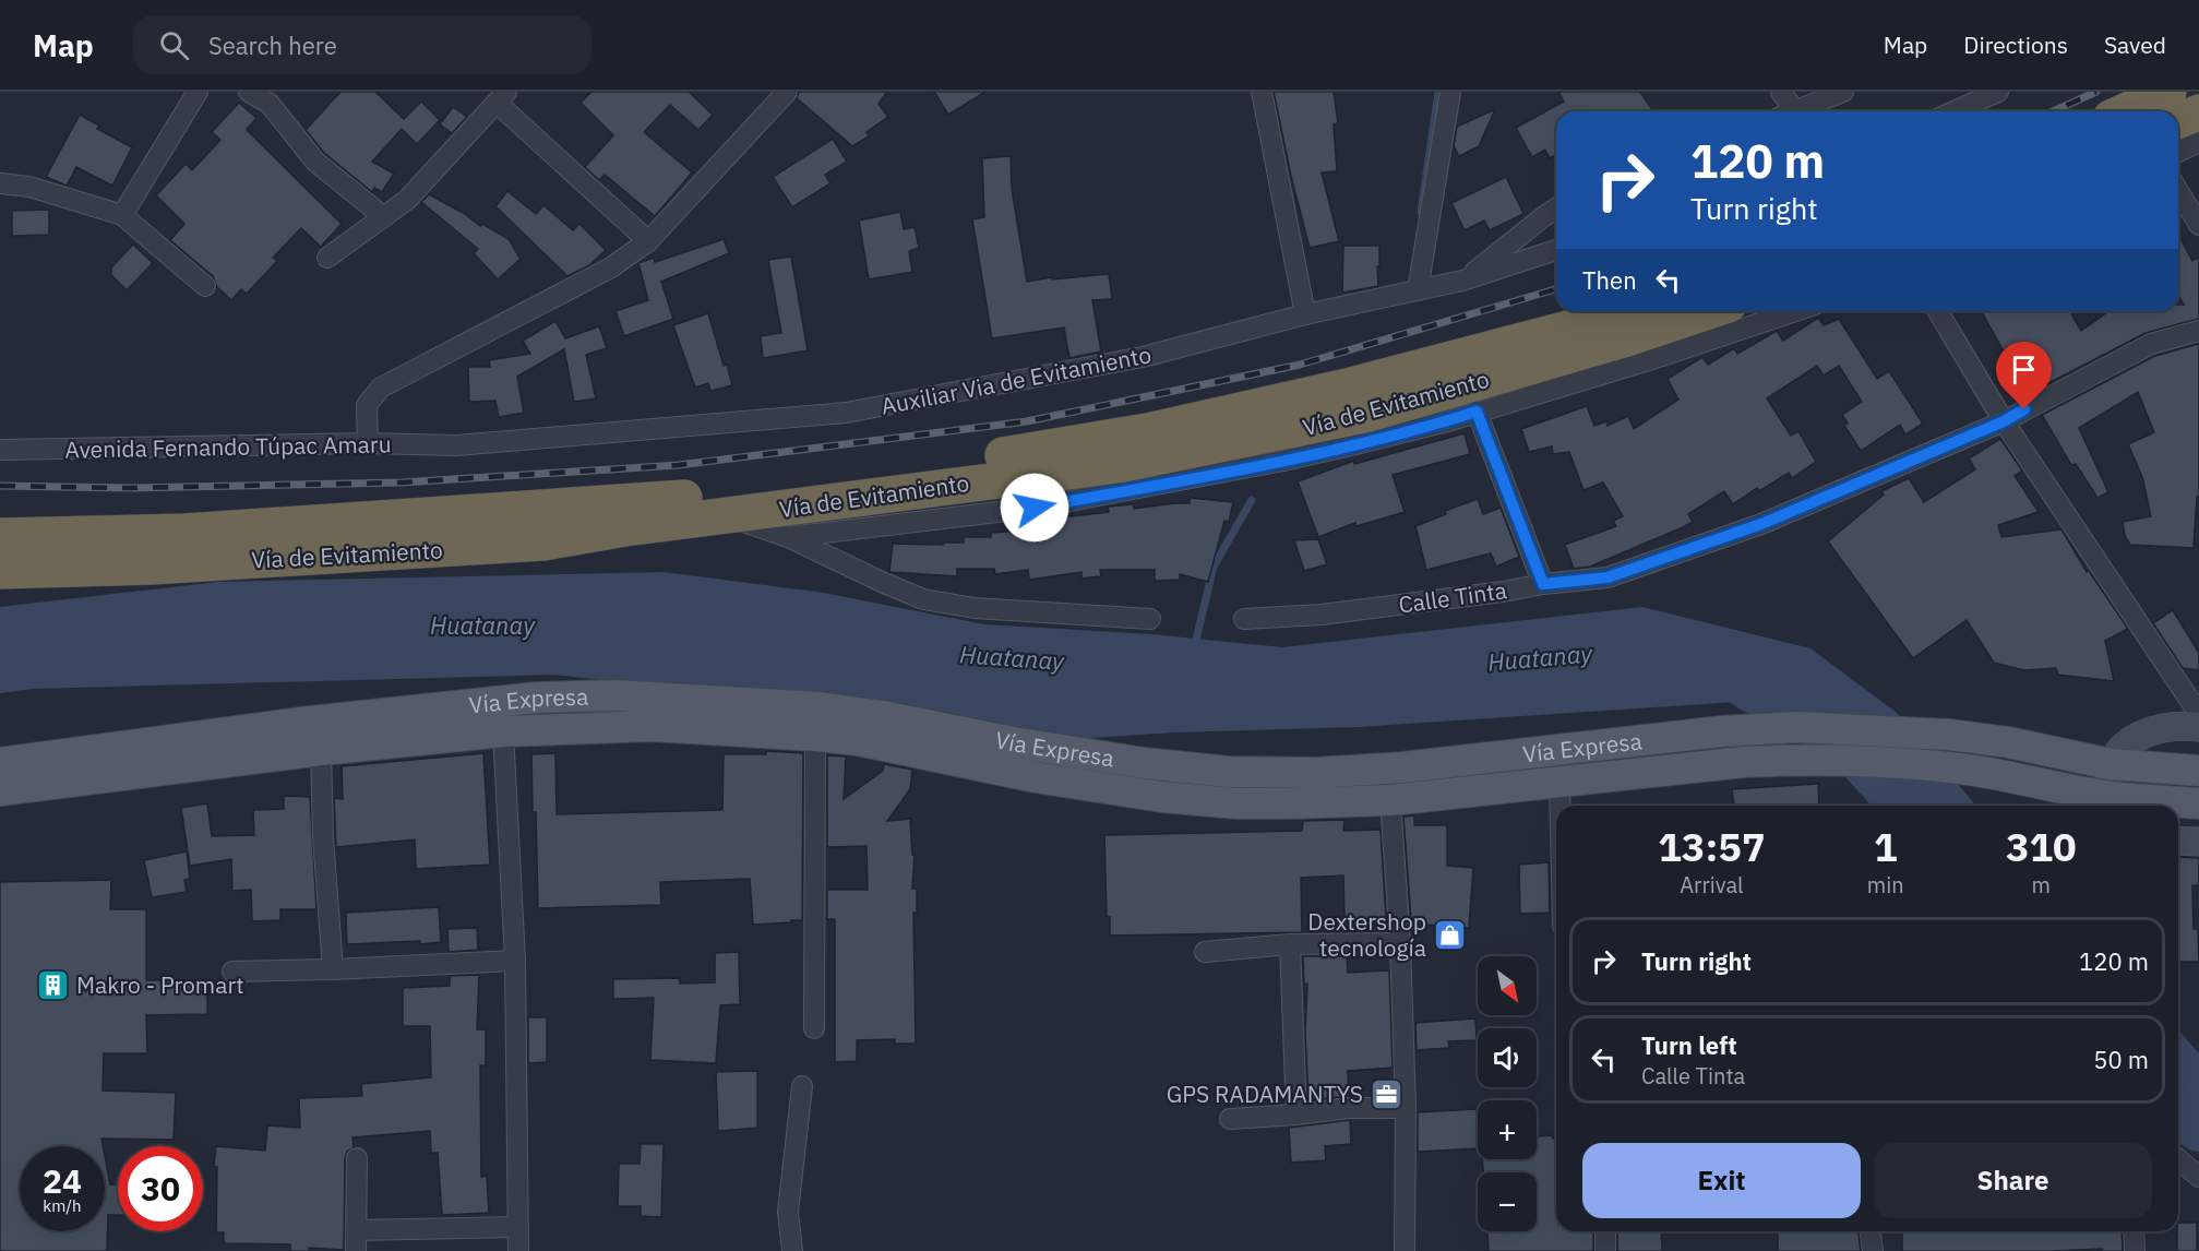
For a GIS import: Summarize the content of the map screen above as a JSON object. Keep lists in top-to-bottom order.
{
  "streets": {
    "highway": ["Vía de Evitamiento"],
    "main road": ["Vía Expresa"],
    "street": ["Auxiliar Via de Evitamiento", "Avenida Fernando Túpac Amaru", "Calle Tinta"]
  },
  "crossings": [
    ["Auxiliar Via de Evitamiento", "Avenida Fernando Túpac Amaru"]
  ],
  "water": ["Huatanay"],
  "places": {
    "shop": ["Dextershop tecnología"],
    "building": ["Makro - Promart"],
    "office": ["GPS RADAMANTYS"]
  },
  "north": "bottom right",
  "page": {
    "header": "Map",
    "search": "Search here",
    "nav": ["Map", "Directions", "Saved"],
    "turn": ["120 m", "Turn right"],
    "then": "Then",
    "eta": [
      "13:57",
      "Arrival",
      "1",
      "min",
      "310",
      "m"
    ],
    "list": [
      {
        "name": "Turn right",
        "value": "120 m"
      },
      {
        "name": "Turn left",
        "note": "Calle Tinta",
        "value": "50 m"
      }
    ],
    "map_buttons": ["+", "−"],
    "buttons": ["Exit", "Share"],
    "speed": "24 km/h",
    "limit": "30"
  }
}
